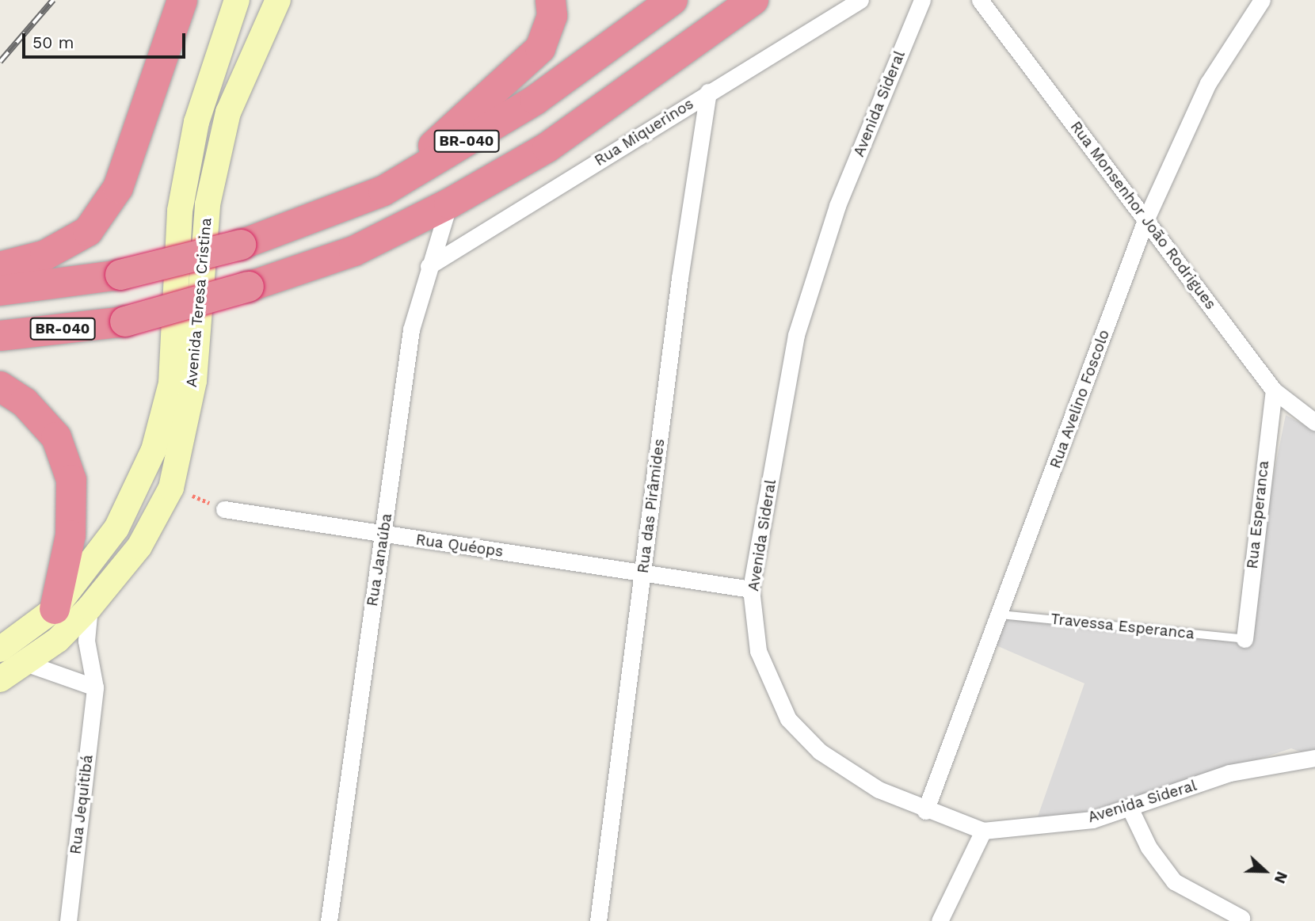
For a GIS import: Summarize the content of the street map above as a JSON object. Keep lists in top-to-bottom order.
{
  "streets": {
    "highway": ["BR-040"],
    "main road": ["Avenida Teresa Cristina"],
    "street": [
      "Avenida Sideral",
      "Rua Miquerinos",
      "Rua Monsenhor João Rodrigues",
      "Rua Avelino Foscolo",
      "Rua das Pirâmides",
      "Rua Esperanca",
      "Rua Quéops",
      "Rua Janaúba",
      "Rua Jequitibá"
    ],
    "lane": ["Travessa Esperanca"]
  },
  "crossings": [
    ["Avenida Sideral", "Rua Avelino Foscolo"],
    ["Avenida Sideral", "Rua Quéops"],
    ["Rua Miquerinos", "Rua das Pirâmides"],
    ["Rua Miquerinos", "Rua Janaúba"],
    ["BR-040", "Rua Janaúba"],
    ["Rua Monsenhor João Rodrigues", "Rua Avelino Foscolo"],
    ["Rua Monsenhor João Rodrigues", "Rua Esperanca"],
    ["Avenida Teresa Cristina", "Rua Jequitibá"],
    ["Rua Avelino Foscolo", "Travessa Esperanca"],
    ["Rua das Pirâmides", "Rua Quéops"],
    ["Rua Esperanca", "Travessa Esperanca"],
    ["Rua Quéops", "Rua Janaúba"]
  ],
  "scale_bar": "50 m",
  "north": "right"
}
